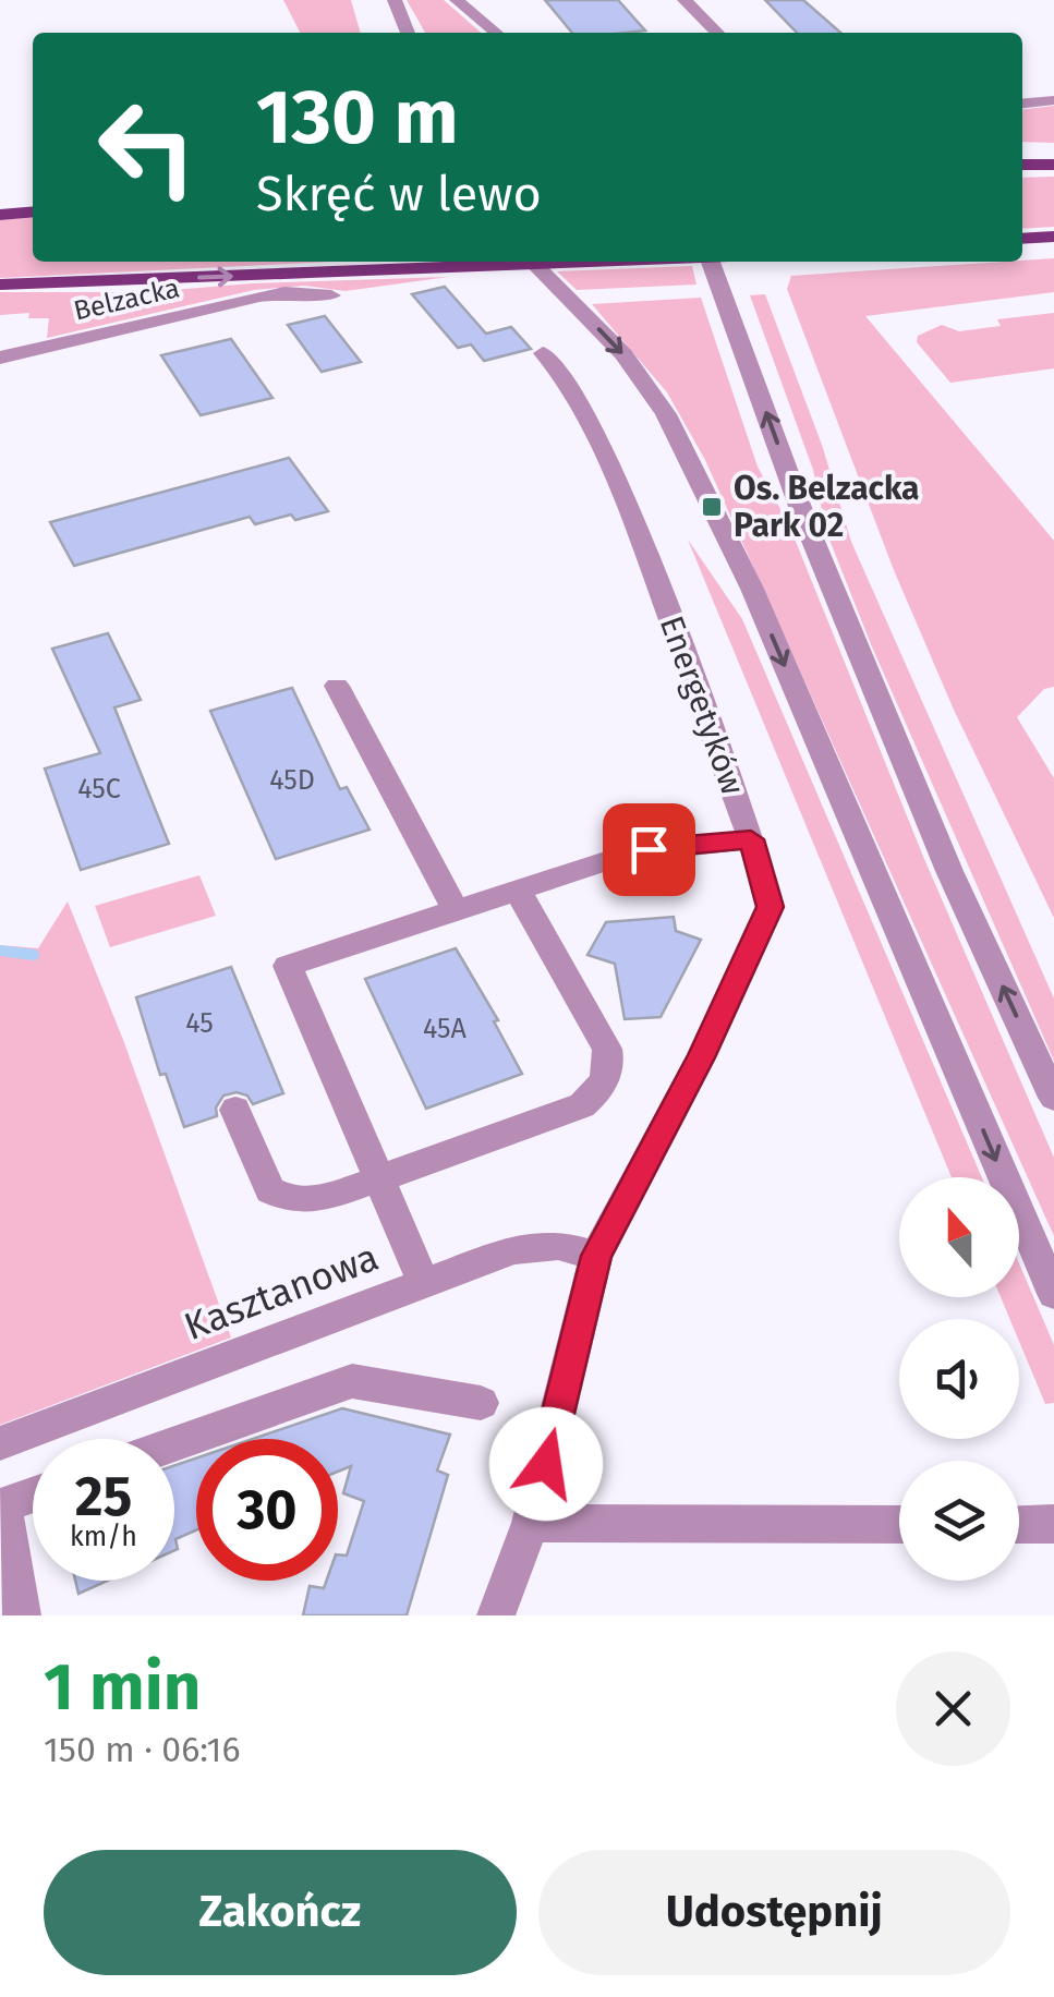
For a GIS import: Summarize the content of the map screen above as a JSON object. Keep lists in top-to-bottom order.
{
  "streets": {
    "street": ["Belzacka", "Energetyków", "Kasztanowa"]
  },
  "crossings": [
    ["Energetyków", "Kasztanowa"]
  ],
  "places": {
    "transit": ["Os. Belzacka Park 02"]
  },
  "house_numbers": [
    "45D",
    "45C",
    "45",
    "45A"
  ],
  "north": "top",
  "page": {
    "turn": ["130 m", "Skręć w lewo"],
    "speed": "25 km/h",
    "limit": "30",
    "heading": ["1 min", "150 m · 06:16"],
    "buttons": ["Zakończ", "Udostępnij"]
  }
}
